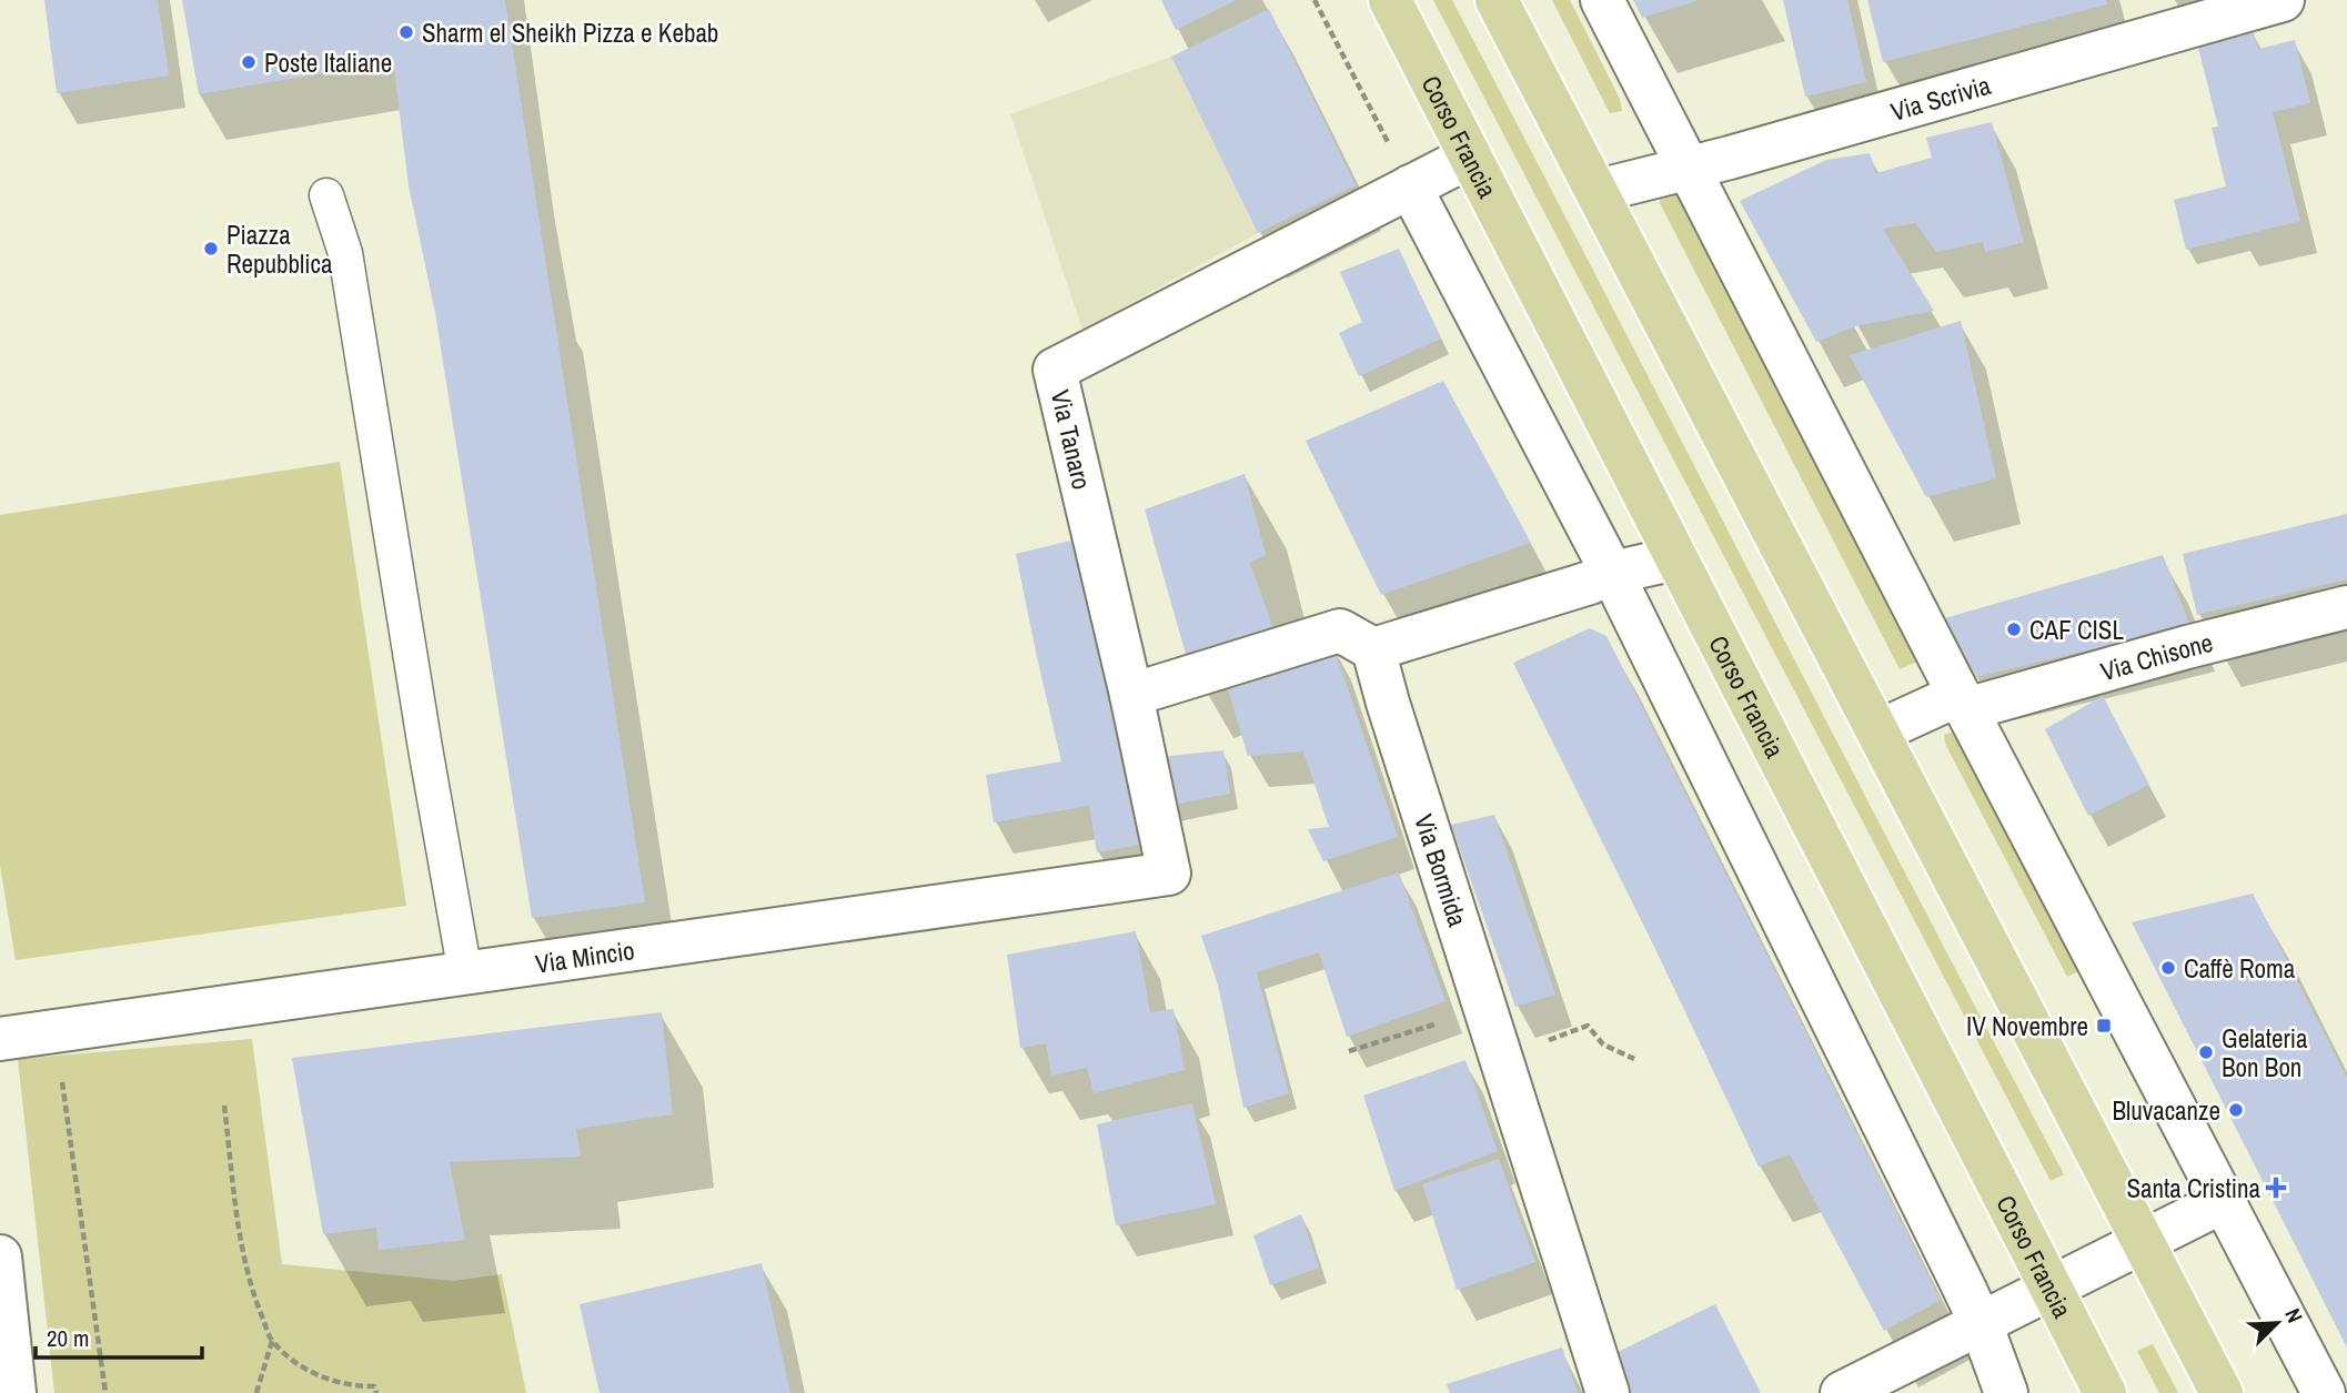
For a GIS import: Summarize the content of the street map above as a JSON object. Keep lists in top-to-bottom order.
{
  "streets": {
    "main road": ["Corso Francia"],
    "street": [
      "Via Scrivia",
      "Via Tanaro",
      "Via Chisone",
      "Via Bormida",
      "Via Mincio"
    ]
  },
  "crossings": [
    ["Corso Francia", "Via Tanaro"],
    ["Via Tanaro", "Via Mincio"]
  ],
  "places": {
    "other": [
      "Sharm el Sheikh Pizza e Kebab",
      "Poste Italiane",
      "Piazza Repubblica",
      "CAF CISL",
      "Caffè Roma",
      "Gelateria Bon Bon",
      "Bluvacanze"
    ],
    "transit": ["IV Novembre"],
    "health": ["Santa Cristina"]
  },
  "scale_bar": "20 m",
  "north": "top right"
}
